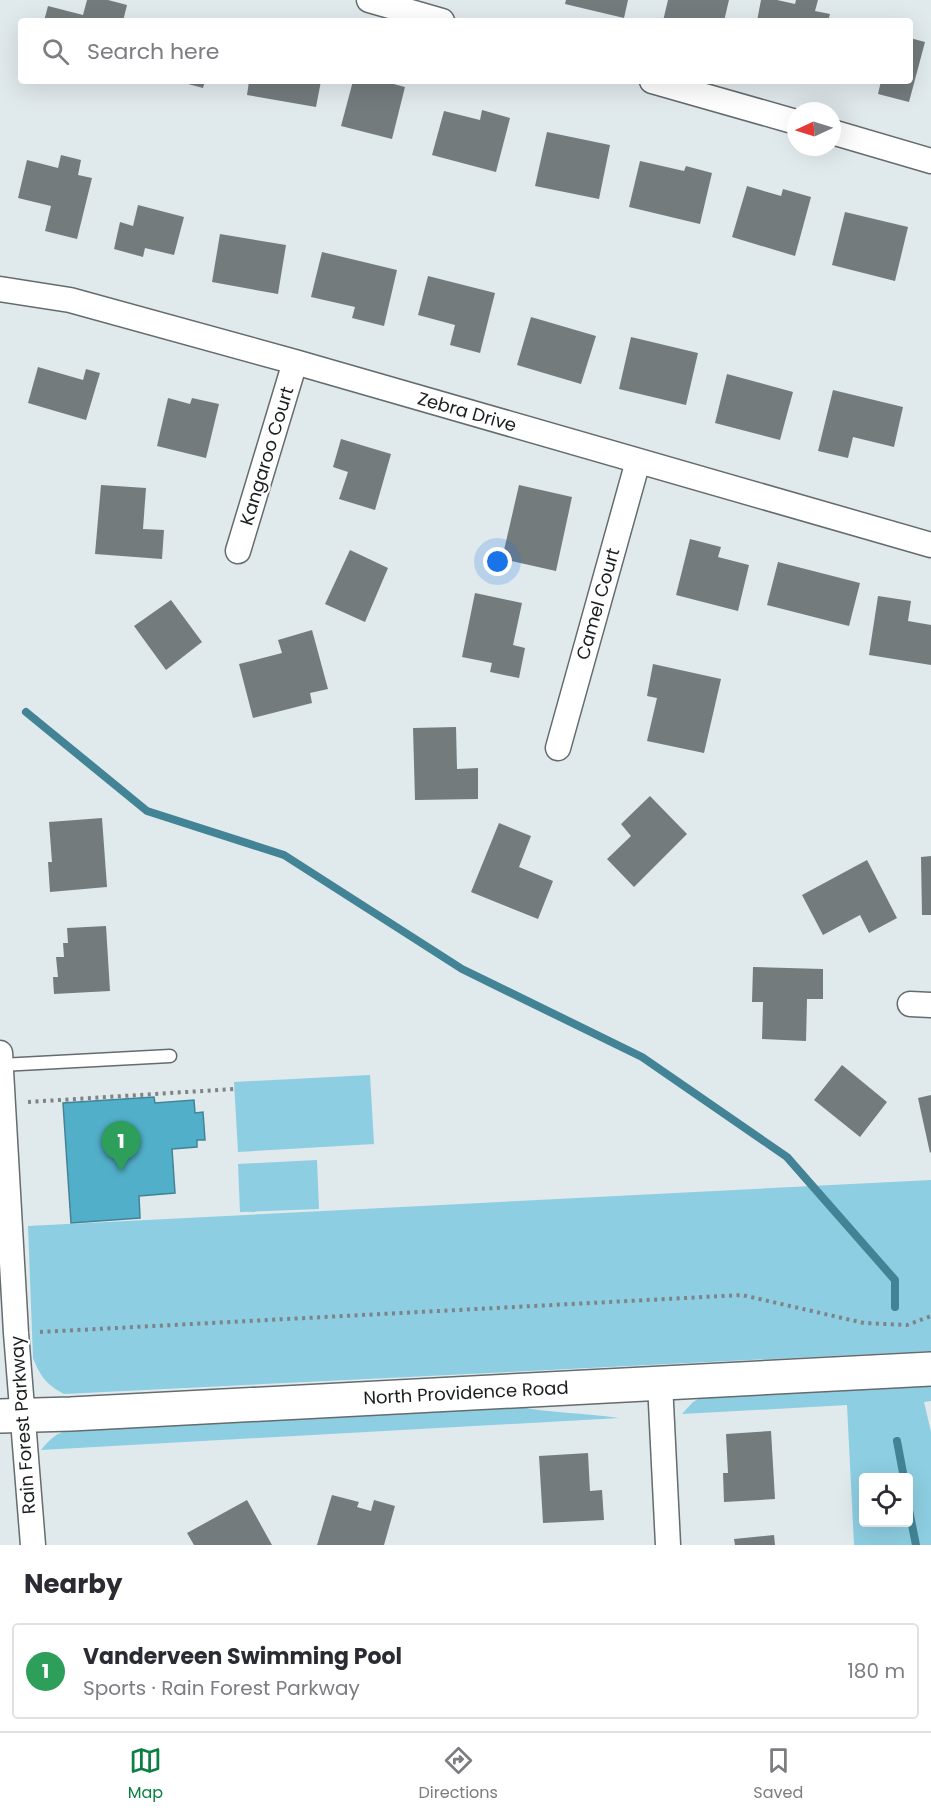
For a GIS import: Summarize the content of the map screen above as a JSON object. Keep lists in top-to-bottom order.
{
  "streets": {
    "street": [
      "Zebra Drive",
      "Kangaroo Court",
      "Camel Court",
      "North Providence Road",
      "Rain Forest Parkway"
    ]
  },
  "crossings": [
    ["Zebra Drive", "Kangaroo Court"],
    ["Zebra Drive", "Camel Court"],
    ["North Providence Road", "Rain Forest Parkway"]
  ],
  "north": "left",
  "page": {
    "search": "Search here",
    "pins": "1",
    "heading": "Nearby",
    "list": [
      {
        "mark": "1",
        "name": "Vanderveen Swimming Pool",
        "note": "Sports · Rain Forest Parkway",
        "value": "180 m"
      }
    ],
    "nav": ["Map", "Directions", "Saved"]
  }
}
